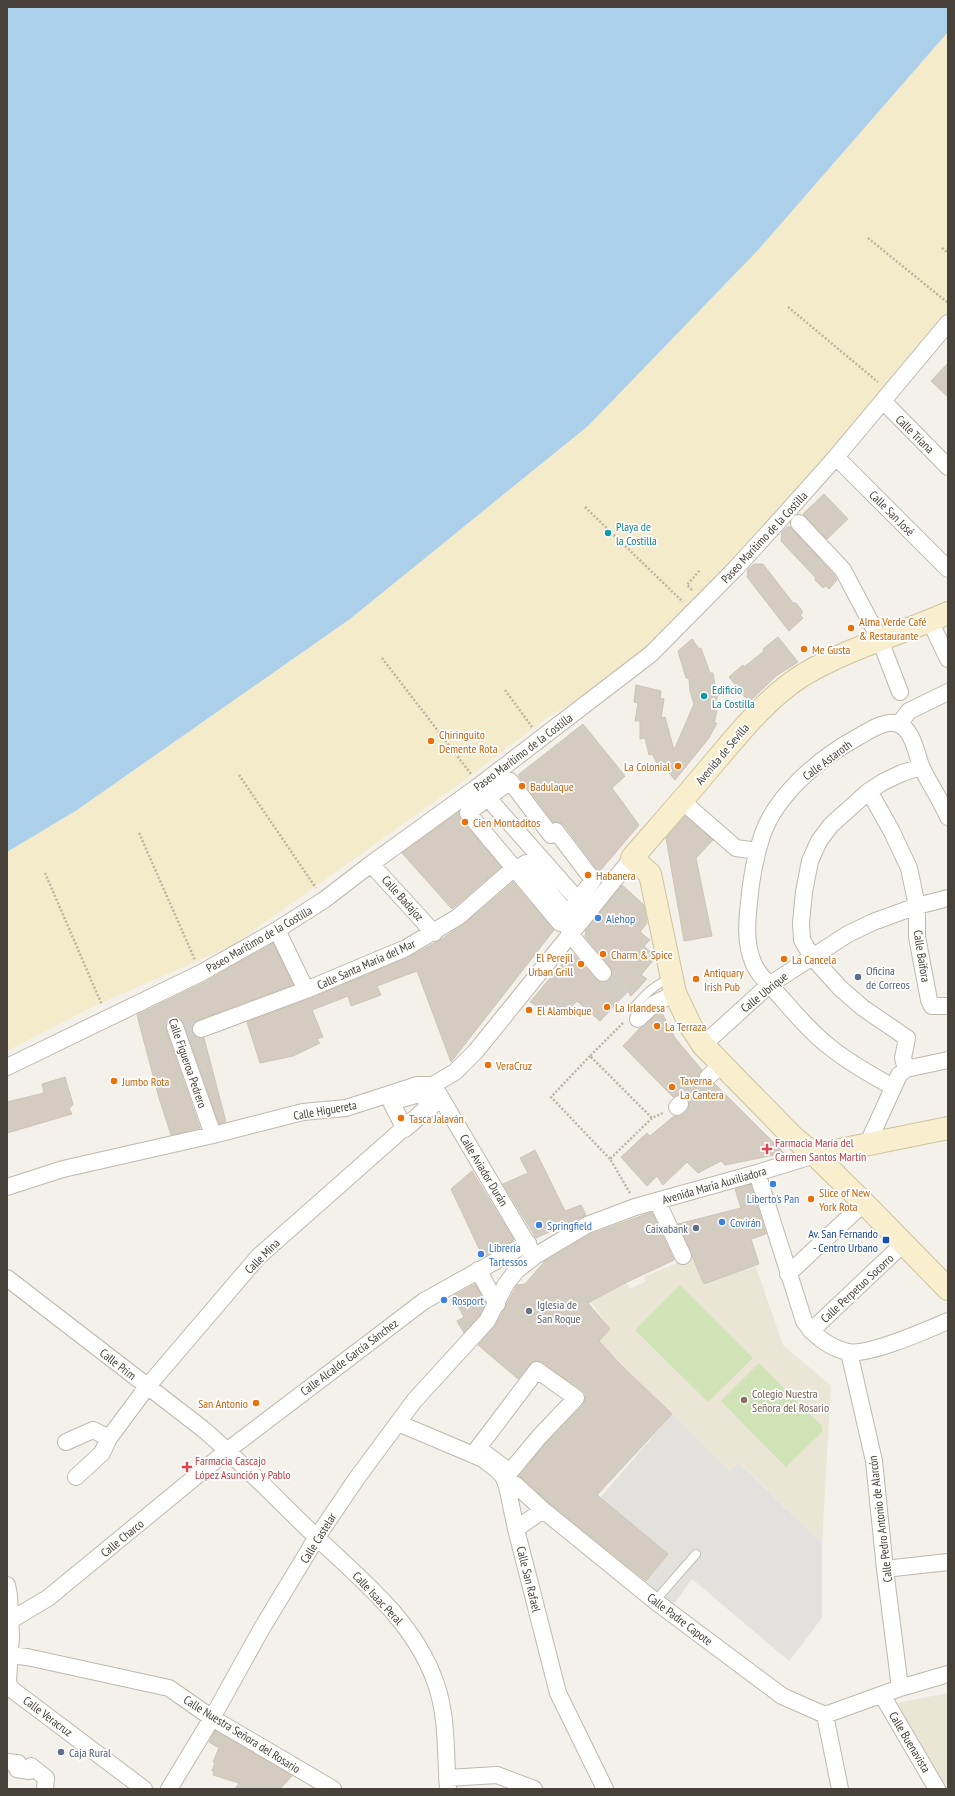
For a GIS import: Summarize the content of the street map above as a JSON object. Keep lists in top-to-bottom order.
{
  "streets": {
    "street": [
      "Calle Triana",
      "Calle San José",
      "Paseo Marítimo de la Costilla",
      "Avenida de Sevilla",
      "Calle Astaroth",
      "Calle Badajoz",
      "Calle Baifora",
      "Calle Santa María del Mar",
      "Calle Ubrique",
      "Calle Figueroa Pedrero",
      "Calle Higuereta",
      "Calle Aviador Durán",
      "Avenida María Auxiliadora",
      "Calle Mina",
      "Calle Perpetuo Socorro",
      "Calle Alcalde García Sánchez",
      "Calle Prim",
      "Calle Pedro Antonio de Alarcón",
      "Calle Charco",
      "Calle Castelar",
      "Calle San Rafael",
      "Calle Isaac Peral",
      "Calle Padre Capote",
      "Calle Veracruz",
      "Calle Nuestra Señora del Rosario",
      "Calle Buenavista"
    ]
  },
  "crossings": [
    ["Calle Triana", "Paseo Marítimo de la Costilla"],
    ["Calle San José", "Paseo Marítimo de la Costilla"],
    ["Paseo Marítimo de la Costilla", "Calle Badajoz"],
    ["Avenida de Sevilla", "Calle Higuereta"],
    ["Calle Astaroth", "Calle Ubrique"],
    ["Calle Badajoz", "Calle Santa María del Mar"],
    ["Calle Baifora", "Calle Ubrique"],
    ["Calle Figueroa Pedrero", "Calle Higuereta"],
    ["Calle Higuereta", "Calle Aviador Durán"],
    ["Calle Aviador Durán", "Avenida María Auxiliadora"],
    ["Calle Aviador Durán", "Calle Mina"],
    ["Calle Aviador Durán", "Calle Castelar"],
    ["Avenida María Auxiliadora", "Calle Castelar"],
    ["Calle Mina", "Calle Prim"],
    ["Calle Alcalde García Sánchez", "Calle Prim"],
    ["Calle Alcalde García Sánchez", "Calle Charco"],
    ["Calle Alcalde García Sánchez", "Calle Isaac Peral"],
    ["Calle Prim", "Calle Charco"],
    ["Calle Prim", "Calle Isaac Peral"],
    ["Calle Charco", "Calle Isaac Peral"],
    ["Calle Castelar", "Calle Isaac Peral"],
    ["Calle Castelar", "Calle Nuestra Señora del Rosario"],
    ["Calle San Rafael", "Calle Padre Capote"],
    ["Calle Veracruz", "Calle Nuestra Señora del Rosario"]
  ],
  "places": {
    "other": [
      "Playa de la Costilla",
      "Alma Verde Café & Restaurante",
      "Me Gusta",
      "Edificio La Costilla",
      "Chiringuito Demente Rota",
      "La Colonial",
      "Badulaque",
      "Cien Montaditos",
      "Habanera",
      "Alehop",
      "Charm & Spice",
      "La Cancela",
      "El Perejil Urban Grill",
      "Oficina de Correos",
      "Antiquary Irish Pub",
      "La Irlandesa",
      "El Alambique",
      "La Terraza",
      "VeraCruz",
      "Jumbo Rota",
      "Taverna La Cantera",
      "Tasca Jalaván",
      "Liberto's Pan",
      "Slice of New York Rota",
      "Covirán",
      "Springfield",
      "Caixabank",
      "Librería Tartessos",
      "Rosport",
      "Iglesia de San Roque",
      "Colegio Nuestra Señora del Rosario",
      "San Antonio",
      "Caja Rural"
    ],
    "health": ["Farmacia María del Carmen Santos Martín", "Farmacia Cascajo López Asunción y Pablo"],
    "transit": ["Av. San Fernando - Centro Urbano"]
  }
}
